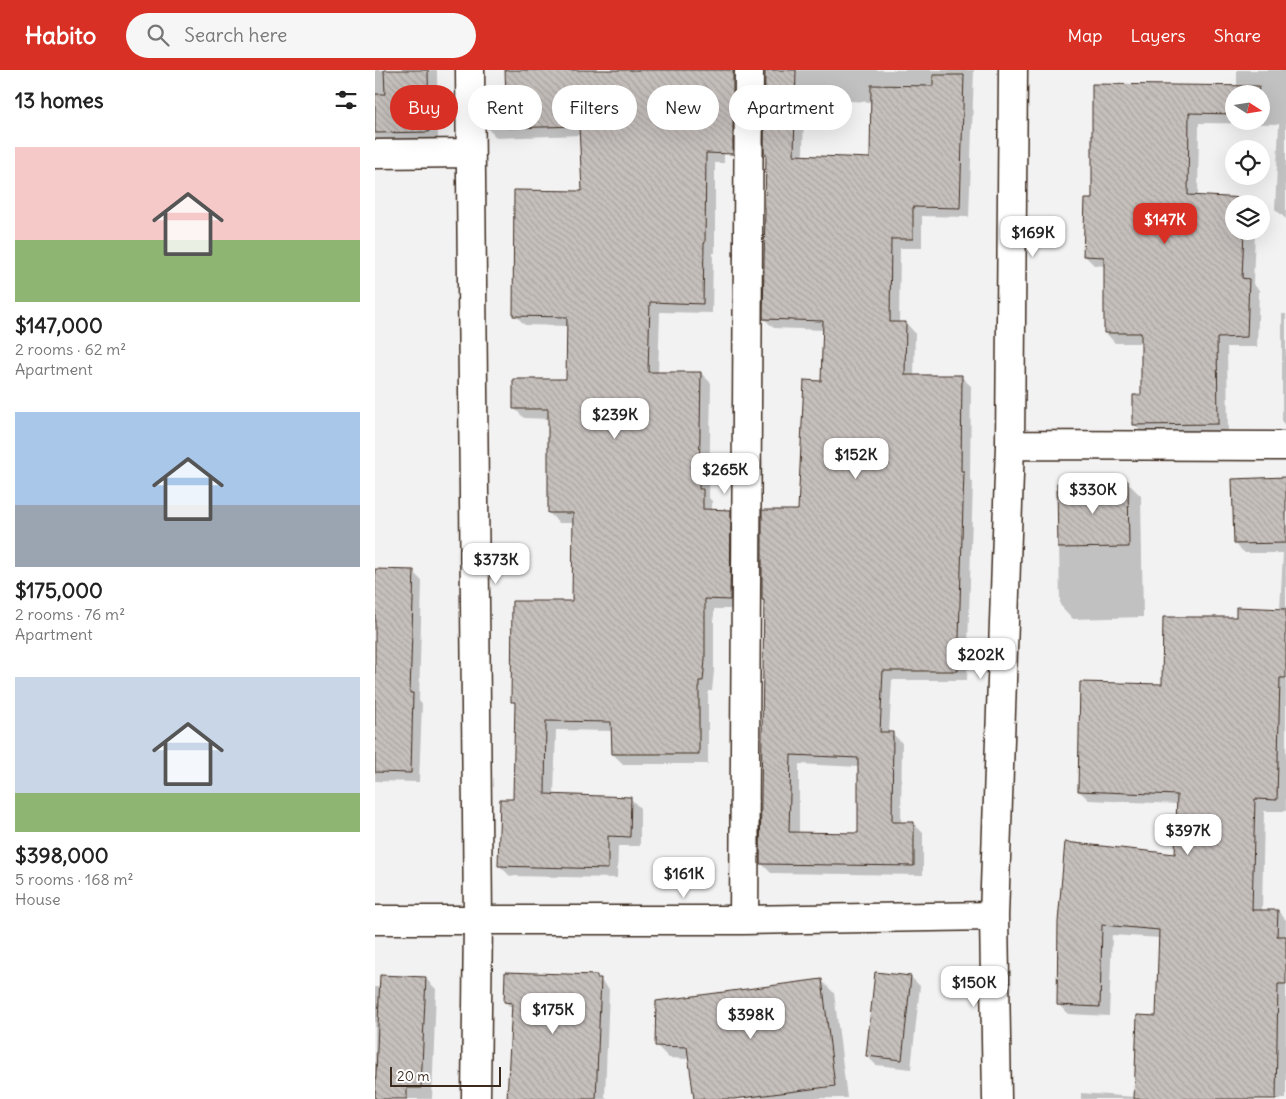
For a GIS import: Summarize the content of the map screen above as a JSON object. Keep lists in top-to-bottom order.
{
  "scale_bar": "20 m",
  "north": "right",
  "page": {
    "header": "Habito",
    "search": "Search here",
    "nav": ["Map", "Layers", "Share"],
    "heading": "13 homes",
    "chip": [
      "Buy",
      "Rent",
      "Filters",
      "New",
      "Apartment"
    ],
    "list": [
      {
        "name": "$147,000",
        "note": "2 rooms · 62 m² · Apartment"
      },
      {
        "name": "$175,000",
        "note": "2 rooms · 76 m² · Apartment"
      },
      {
        "name": "$398,000",
        "note": "5 rooms · 168 m² · House"
      }
    ],
    "price": [
      "$147K",
      "$169K",
      "$239K",
      "$152K",
      "$265K",
      "$330K",
      "$373K",
      "$202K",
      "$397K",
      "$161K",
      "$150K",
      "$175K",
      "$398K"
    ],
    "scale": "20 m"
  }
}
